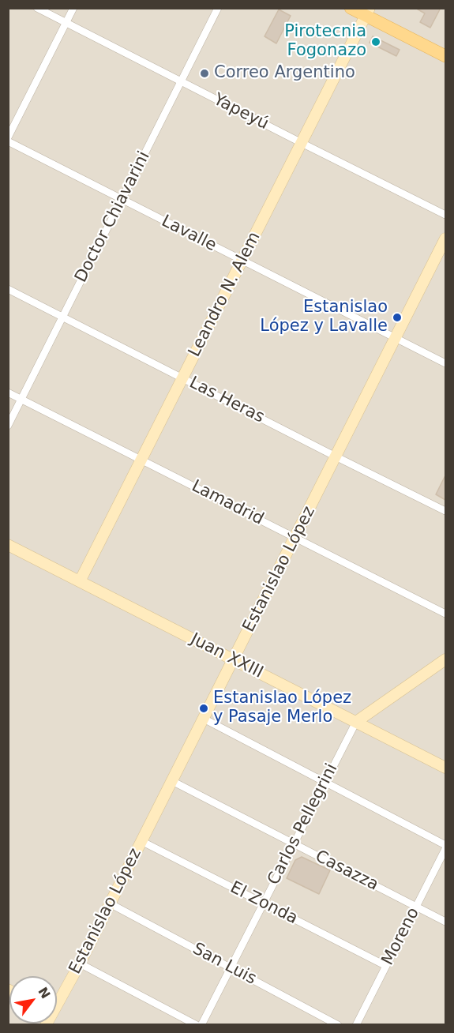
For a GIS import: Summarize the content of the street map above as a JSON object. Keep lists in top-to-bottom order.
{
  "streets": {
    "main road": [
      "Leandro N. Alem",
      "Estanislao López",
      "Juan XXIII",
      "Carlos Pellegrini"
    ],
    "street": [
      "Yapeyú",
      "Doctor Chiavarini",
      "Lavalle",
      "Las Heras",
      "Lamadrid",
      "Casazza",
      "El Zonda",
      "Moreno",
      "San Luis"
    ]
  },
  "crossings": [
    ["Yapeyú", "Doctor Chiavarini"],
    ["Yapeyú", "Leandro N. Alem"],
    ["Doctor Chiavarini", "Lavalle"],
    ["Doctor Chiavarini", "Las Heras"],
    ["Doctor Chiavarini", "Lamadrid"],
    ["Lavalle", "Leandro N. Alem"],
    ["Lavalle", "Estanislao López"],
    ["Leandro N. Alem", "Las Heras"],
    ["Leandro N. Alem", "Lamadrid"],
    ["Leandro N. Alem", "Juan XXIII"],
    ["Las Heras", "Estanislao López"],
    ["Lamadrid", "Estanislao López"],
    ["Estanislao López", "Juan XXIII"],
    ["Estanislao López", "Casazza"],
    ["Estanislao López", "El Zonda"],
    ["Estanislao López", "San Luis"],
    ["Juan XXIII", "Carlos Pellegrini"],
    ["Carlos Pellegrini", "Casazza"],
    ["Carlos Pellegrini", "El Zonda"],
    ["Carlos Pellegrini", "San Luis"],
    ["Casazza", "Moreno"],
    ["El Zonda", "Moreno"]
  ],
  "places": [
    "Pirotecnia Fogonazo",
    "Correo Argentino",
    "Estanislao López y Lavalle",
    "Estanislao López y Pasaje Merlo"
  ],
  "north": "top right"
}
